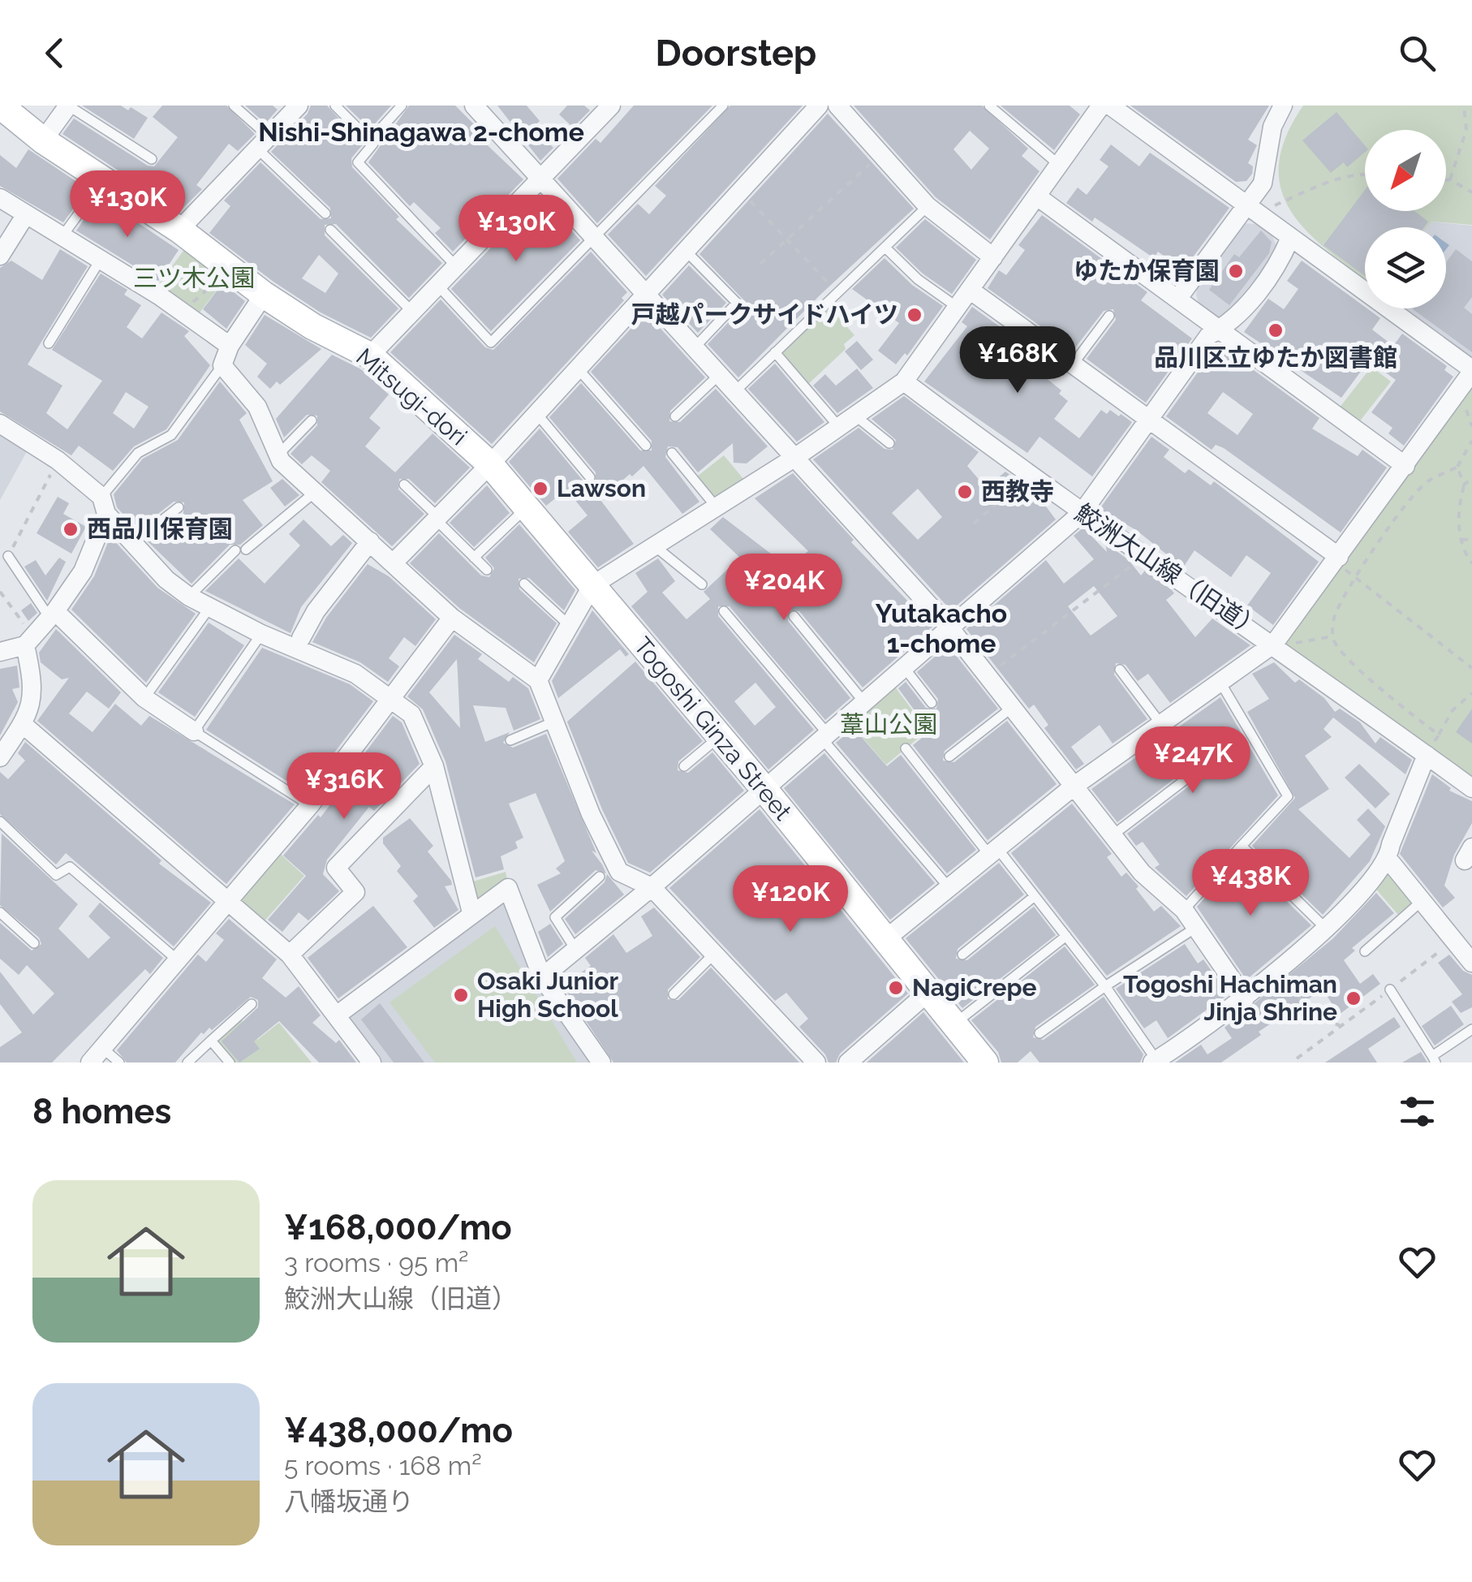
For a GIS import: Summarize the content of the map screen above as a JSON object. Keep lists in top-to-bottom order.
{
  "streets": {
    "street": ["Mitsugi-dori", "鮫洲大山線（旧道）", "Togoshi Ginza Street"]
  },
  "crossings": [
    ["Mitsugi-dori", "Togoshi Ginza Street"]
  ],
  "districts": ["Nishi-Shinagawa 2-chome", "Yutakacho 1-chome"],
  "parks": ["三ツ木公園", "葦山公園"],
  "places": [
    "ゆたか保育園",
    "戸越パークサイドハイツ",
    "品川区立ゆたか図書館",
    "Lawson",
    "西教寺",
    "西品川保育園",
    "NagiCrepe",
    "Osaki Junior High School",
    "Togoshi Hachiman Jinja Shrine"
  ],
  "north": "bottom left",
  "page": {
    "header": "Doorstep",
    "price": [
      "¥130K",
      "¥130K",
      "¥168K",
      "¥204K",
      "¥247K",
      "¥316K",
      "¥438K",
      "¥120K"
    ],
    "heading": "8 homes",
    "list": [
      {
        "name": "¥168,000/mo",
        "note": "3 rooms · 95 m² · 鮫洲大山線（旧道）"
      },
      {
        "name": "¥438,000/mo",
        "note": "5 rooms · 168 m² · 八幡坂通り"
      }
    ]
  }
}
